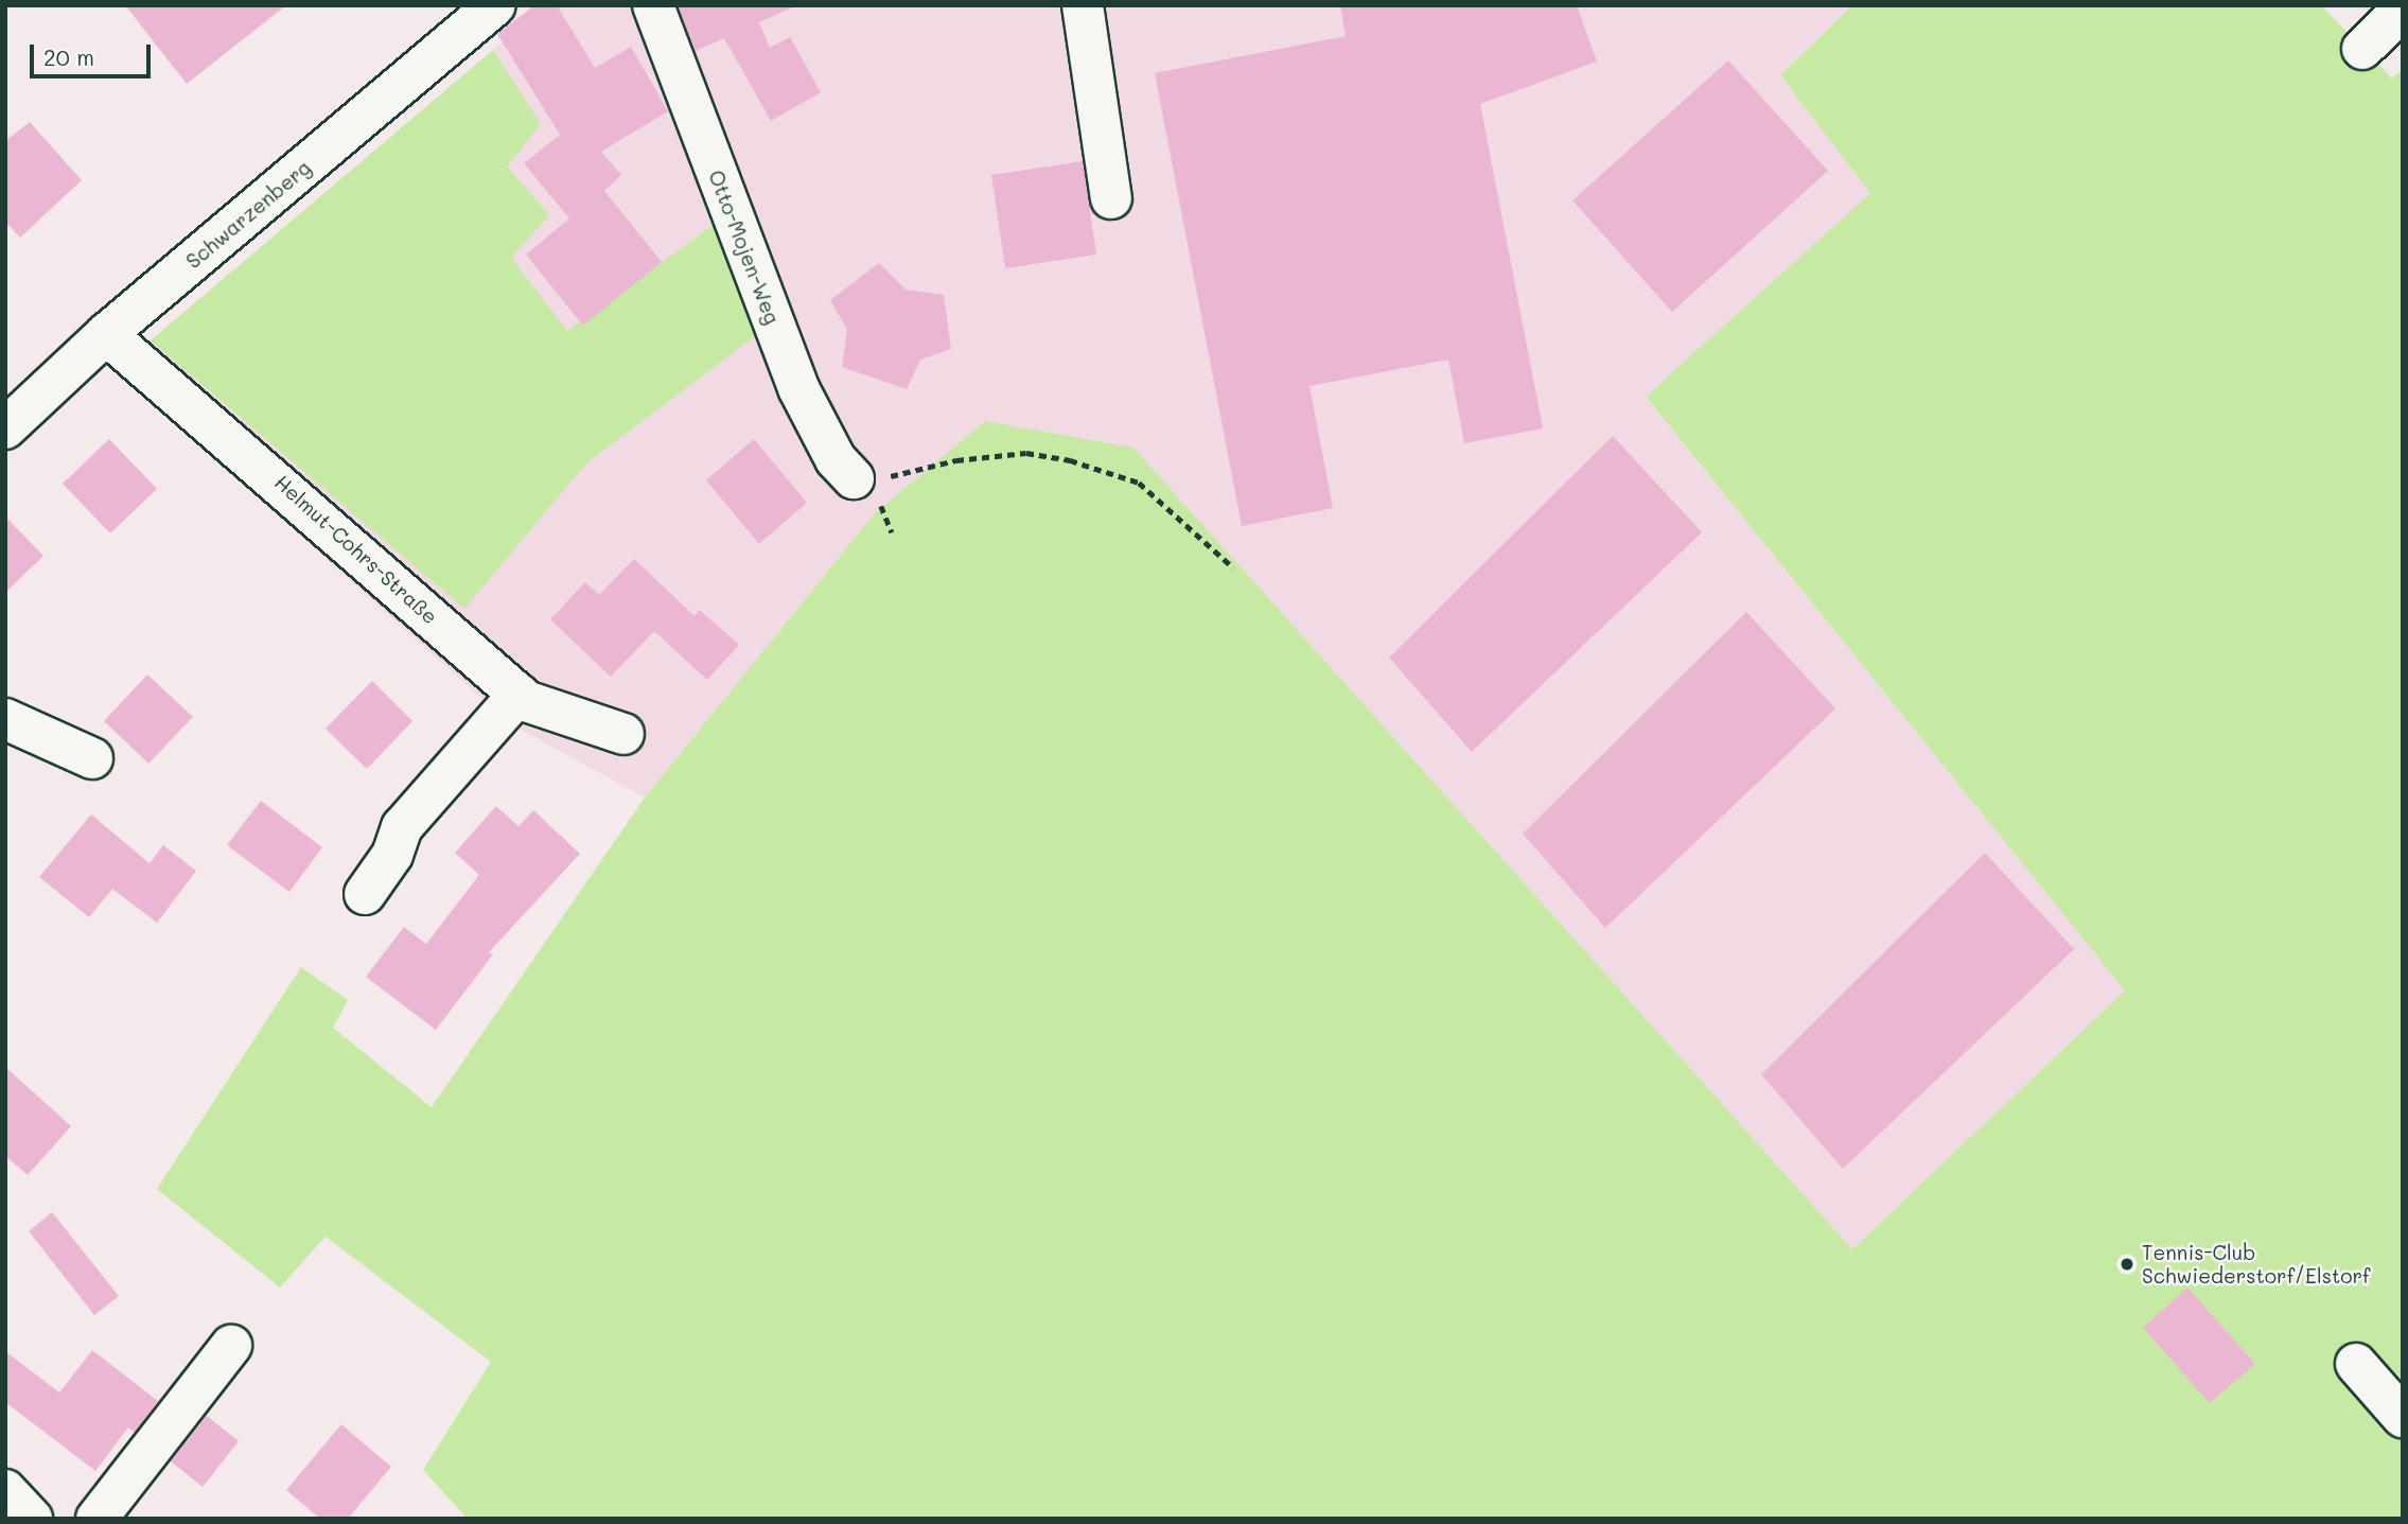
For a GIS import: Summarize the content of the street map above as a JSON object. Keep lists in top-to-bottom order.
{
  "streets": {
    "street": ["Schwarzenberg", "Otto-Mojen-Weg", "Helmut-Cohrs-Straße"]
  },
  "crossings": [
    ["Schwarzenberg", "Helmut-Cohrs-Straße"]
  ],
  "places": ["Tennis-Club Schwiederstorf/Elstorf"],
  "scale_bar": "20 m"
}
